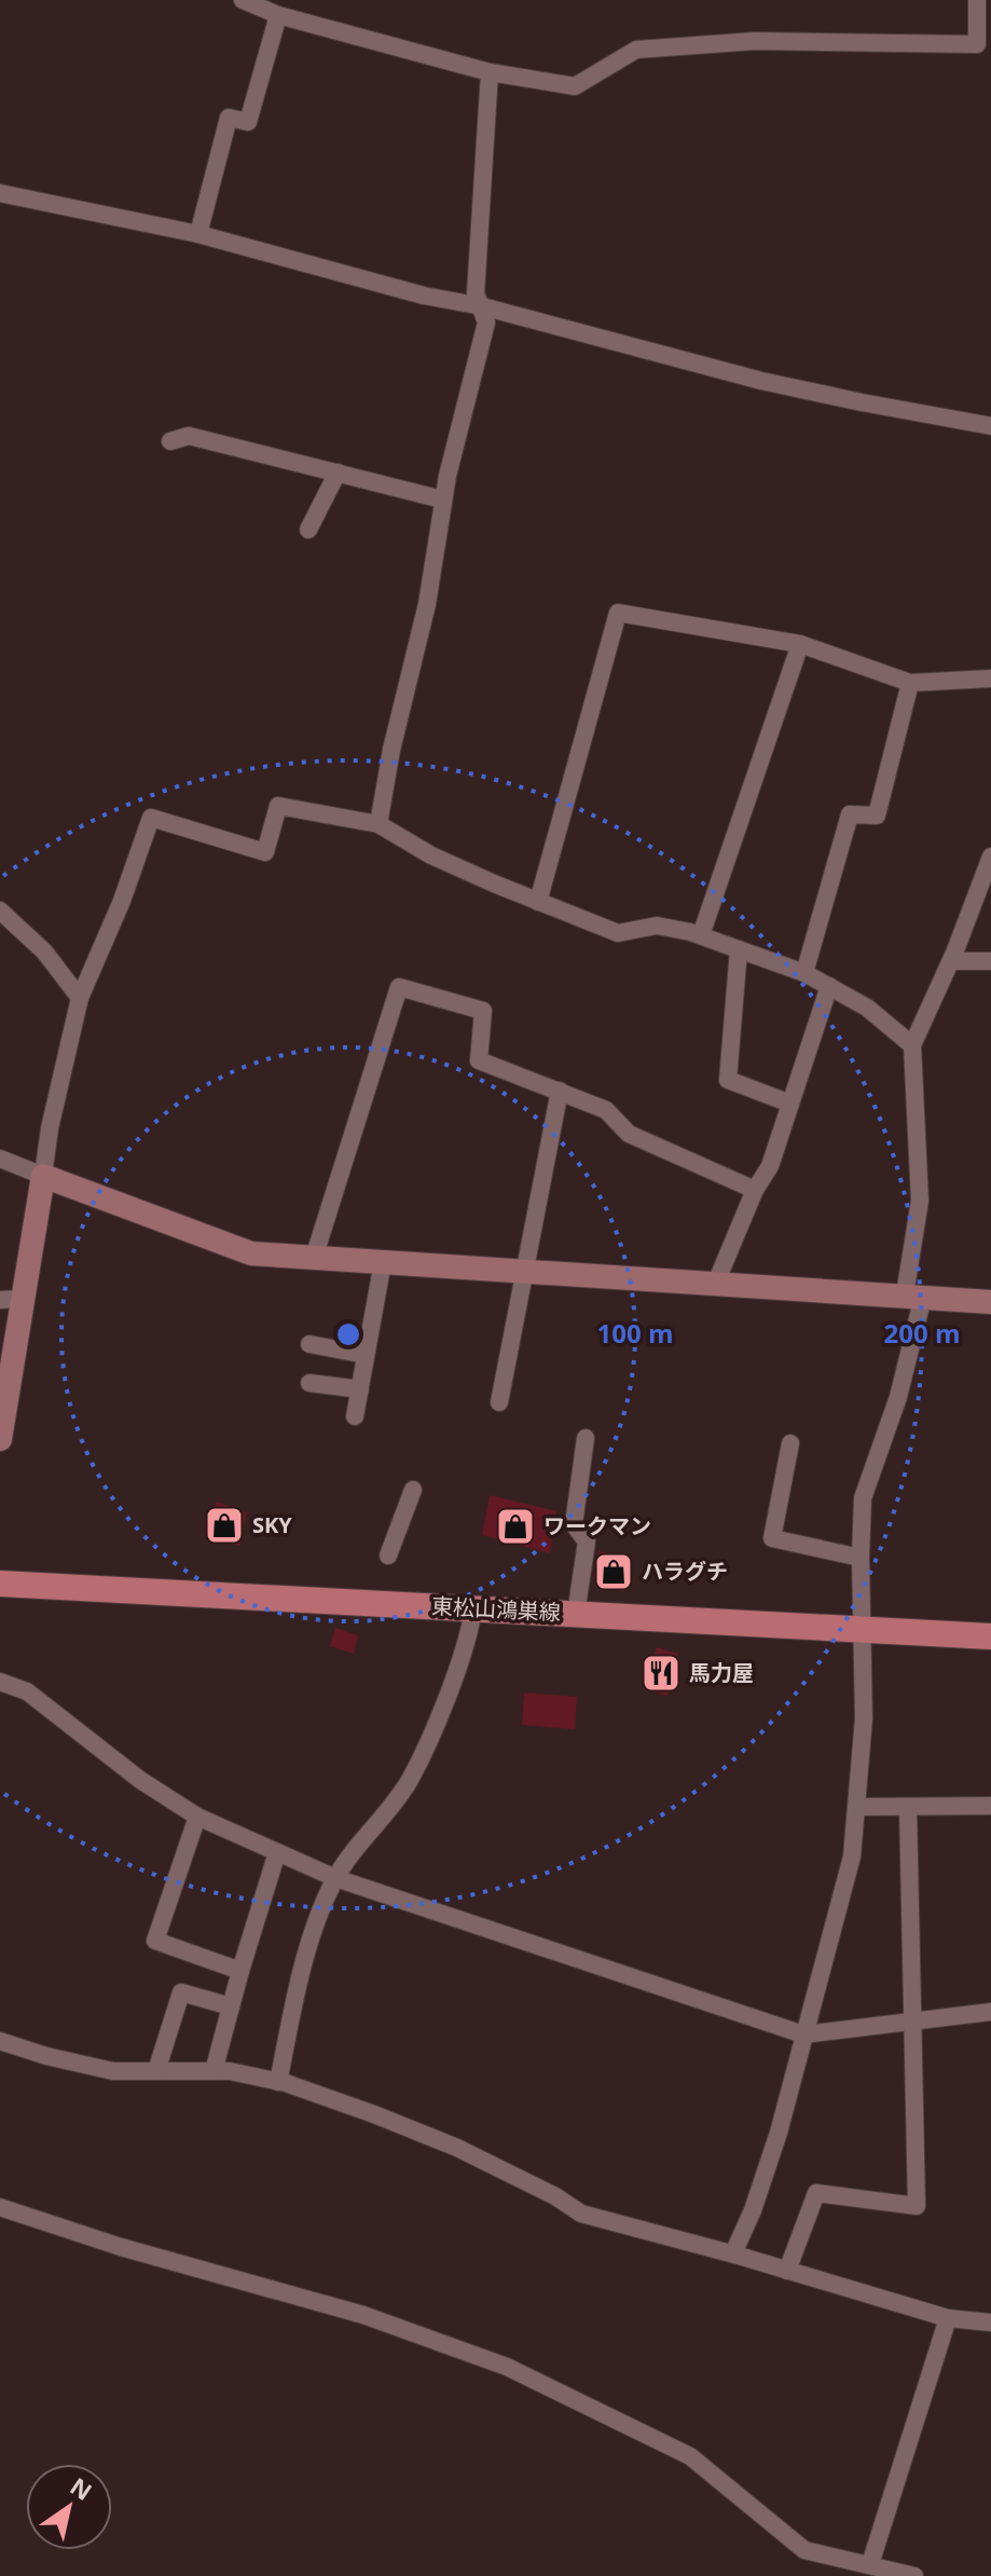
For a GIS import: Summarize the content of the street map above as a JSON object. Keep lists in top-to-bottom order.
{
  "streets": {
    "main road": ["東松山鴻巣線"]
  },
  "places": {
    "shop": ["SKY", "ワークマン", "ハラグチ"],
    "restaurant": ["馬力屋"]
  },
  "north": "top right",
  "rings": ["100 m", "200 m"]
}
